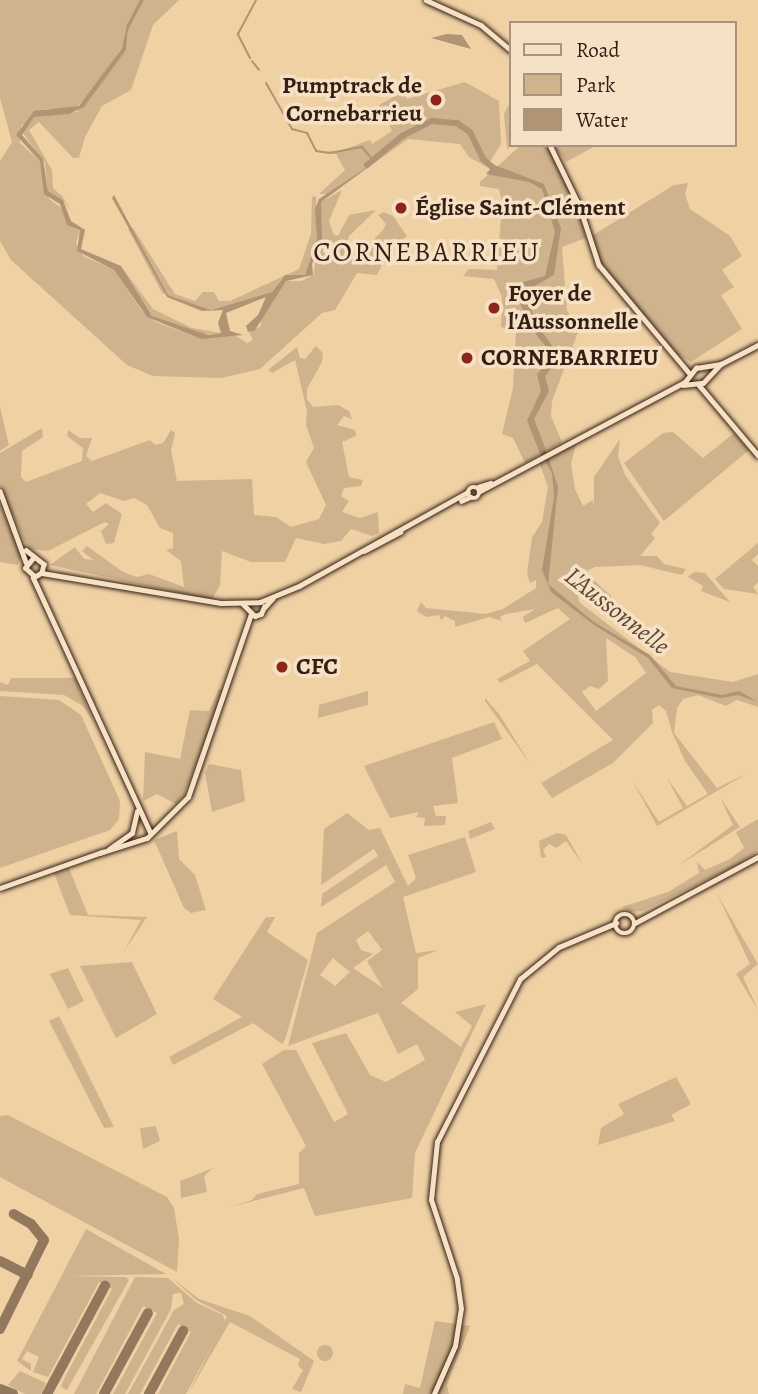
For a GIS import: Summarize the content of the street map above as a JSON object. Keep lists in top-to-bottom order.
{
  "districts": ["CORNEBARRIEU"],
  "water": ["L'Aussonnelle"],
  "places": [
    "Pumptrack de Cornebarrieu",
    "Église Saint-Clément",
    "Foyer de l'Aussonnelle",
    "CORNEBARRIEU",
    "CFC"
  ],
  "legend": ["Road", "Park", "Water"]
}
